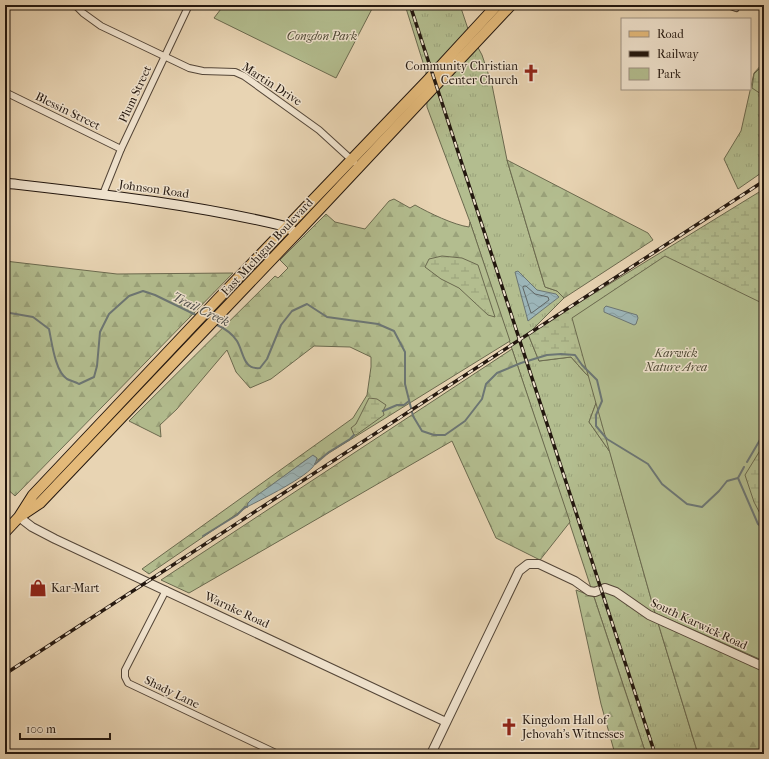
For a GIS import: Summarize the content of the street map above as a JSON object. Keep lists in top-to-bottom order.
{
  "streets": {
    "main road": ["Johnson Road", "East Michigan Boulevard"],
    "street": [
      "Martin Drive",
      "Plum Street",
      "Blessin Street",
      "Warnke Road",
      "South Karwick Road",
      "Shady Lane"
    ]
  },
  "crossings": [
    ["Martin Drive", "Plum Street"],
    ["Martin Drive", "East Michigan Boulevard"],
    ["Plum Street", "Blessin Street"],
    ["Plum Street", "Johnson Road"],
    ["Johnson Road", "East Michigan Boulevard"],
    ["East Michigan Boulevard", "Warnke Road"],
    ["Warnke Road", "South Karwick Road"],
    ["Warnke Road", "Shady Lane"]
  ],
  "water": ["Trail Creek"],
  "parks": ["Congdon Park", "Karwick Nature Area"],
  "places": {
    "church": ["Community Christian Center Church", "Kingdom Hall of Jehovah's Witnesses"],
    "shop": ["Kar-Mart"]
  },
  "legend": ["Road", "Railway", "Park"],
  "scale_bar": "100 m"
}
